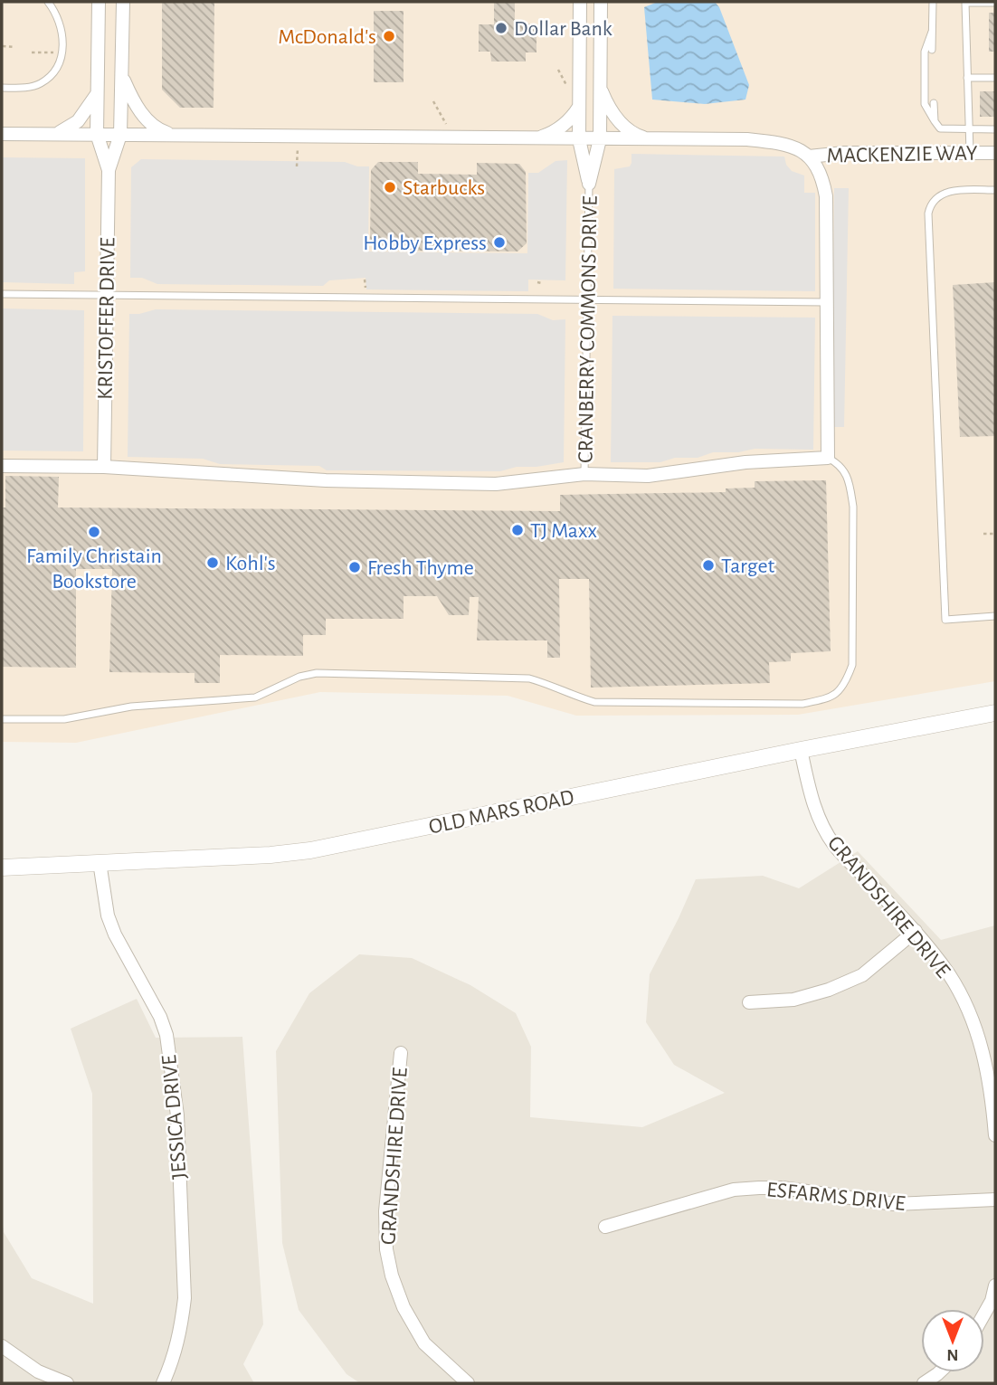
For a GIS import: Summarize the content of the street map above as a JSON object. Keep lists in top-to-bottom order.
{
  "streets": {
    "street": [
      "MACKENZIE WAY",
      "KRISTOFFER DRIVE",
      "CRANBERRY COMMONS DRIVE",
      "OLD MARS ROAD",
      "GRANDSHIRE DRIVE",
      "JESSICA DRIVE",
      "ESFARMS DRIVE"
    ]
  },
  "crossings": [
    ["OLD MARS ROAD", "GRANDSHIRE DRIVE"],
    ["OLD MARS ROAD", "JESSICA DRIVE"]
  ],
  "places": [
    "Dollar Bank",
    "McDonald's",
    "Starbucks",
    "Hobby Express",
    "TJ Maxx",
    "Family Christain Bookstore",
    "Kohl's",
    "Target",
    "Fresh Thyme"
  ],
  "north": "bottom"
}
